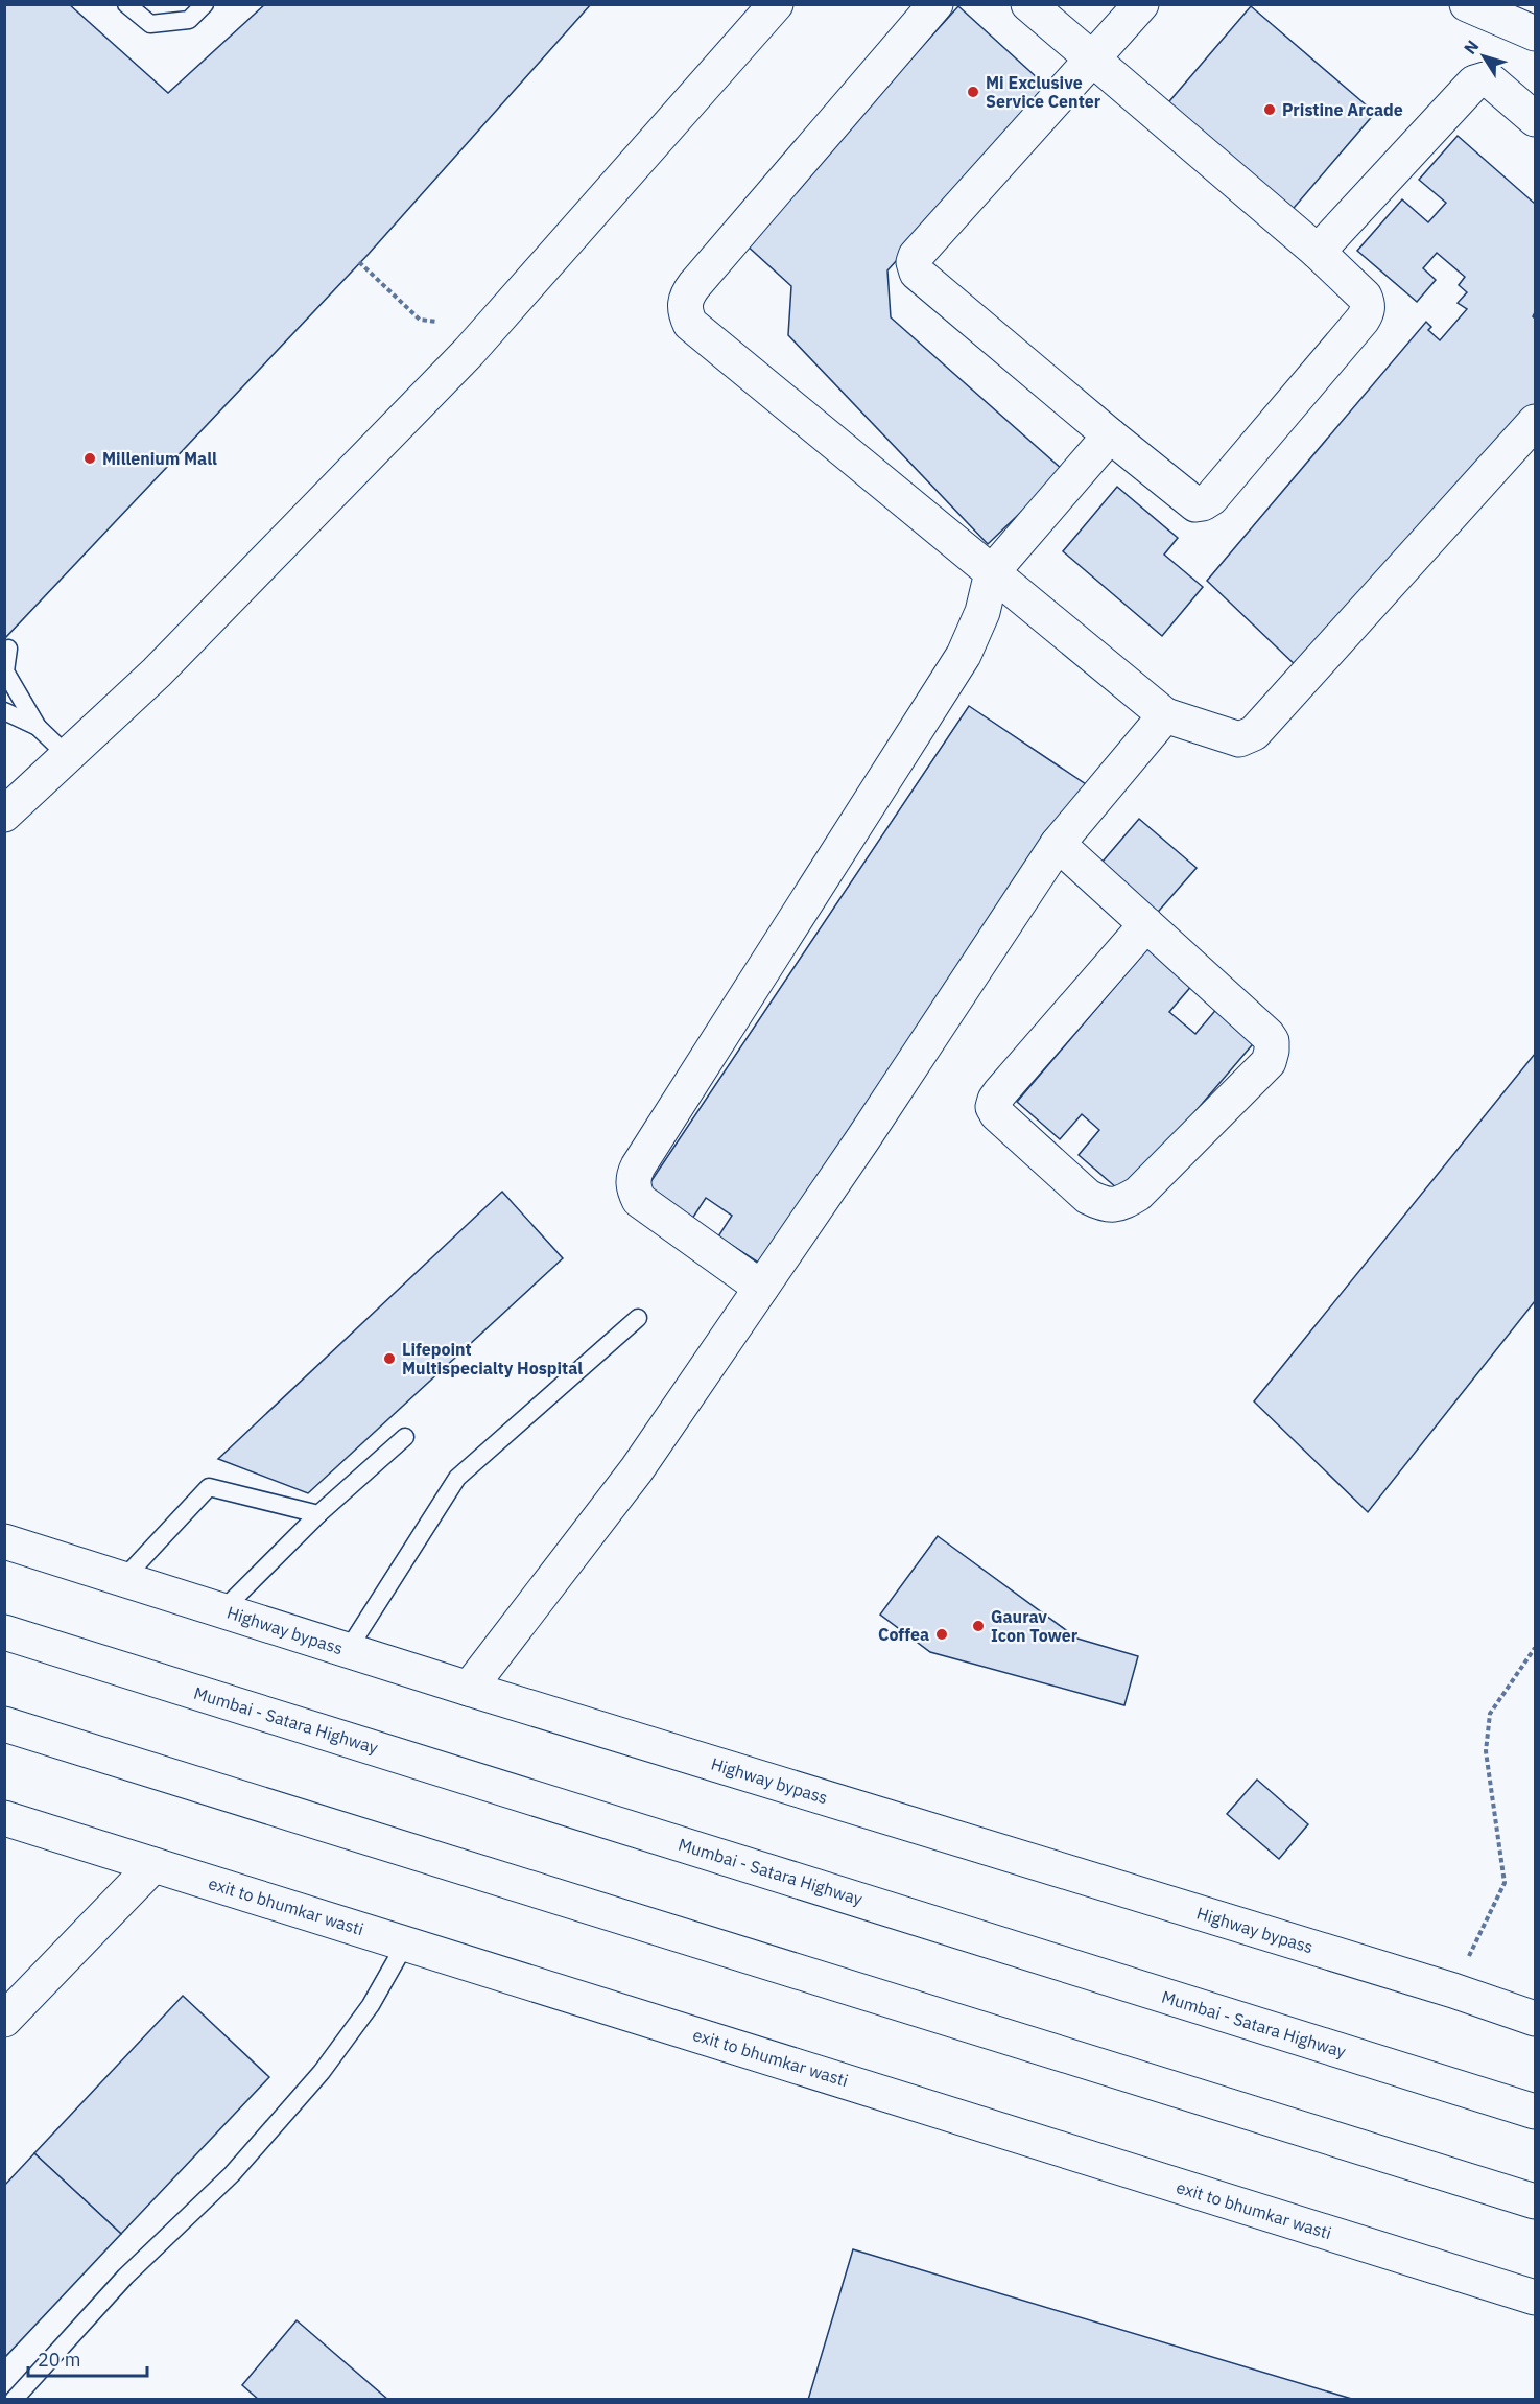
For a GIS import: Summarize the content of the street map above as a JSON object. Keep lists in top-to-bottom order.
{
  "streets": {
    "main road": ["Highway bypass", "Mumbai - Satara Highway", "exit to bhumkar wasti"]
  },
  "places": [
    "Mi Exclusive Service Center",
    "Pristine Arcade",
    "Millenium Mall",
    "Lifepoint Multispecialty Hospital",
    "Gaurav Icon Tower",
    "Coffea"
  ],
  "scale_bar": "20 m",
  "north": "top left"
}
